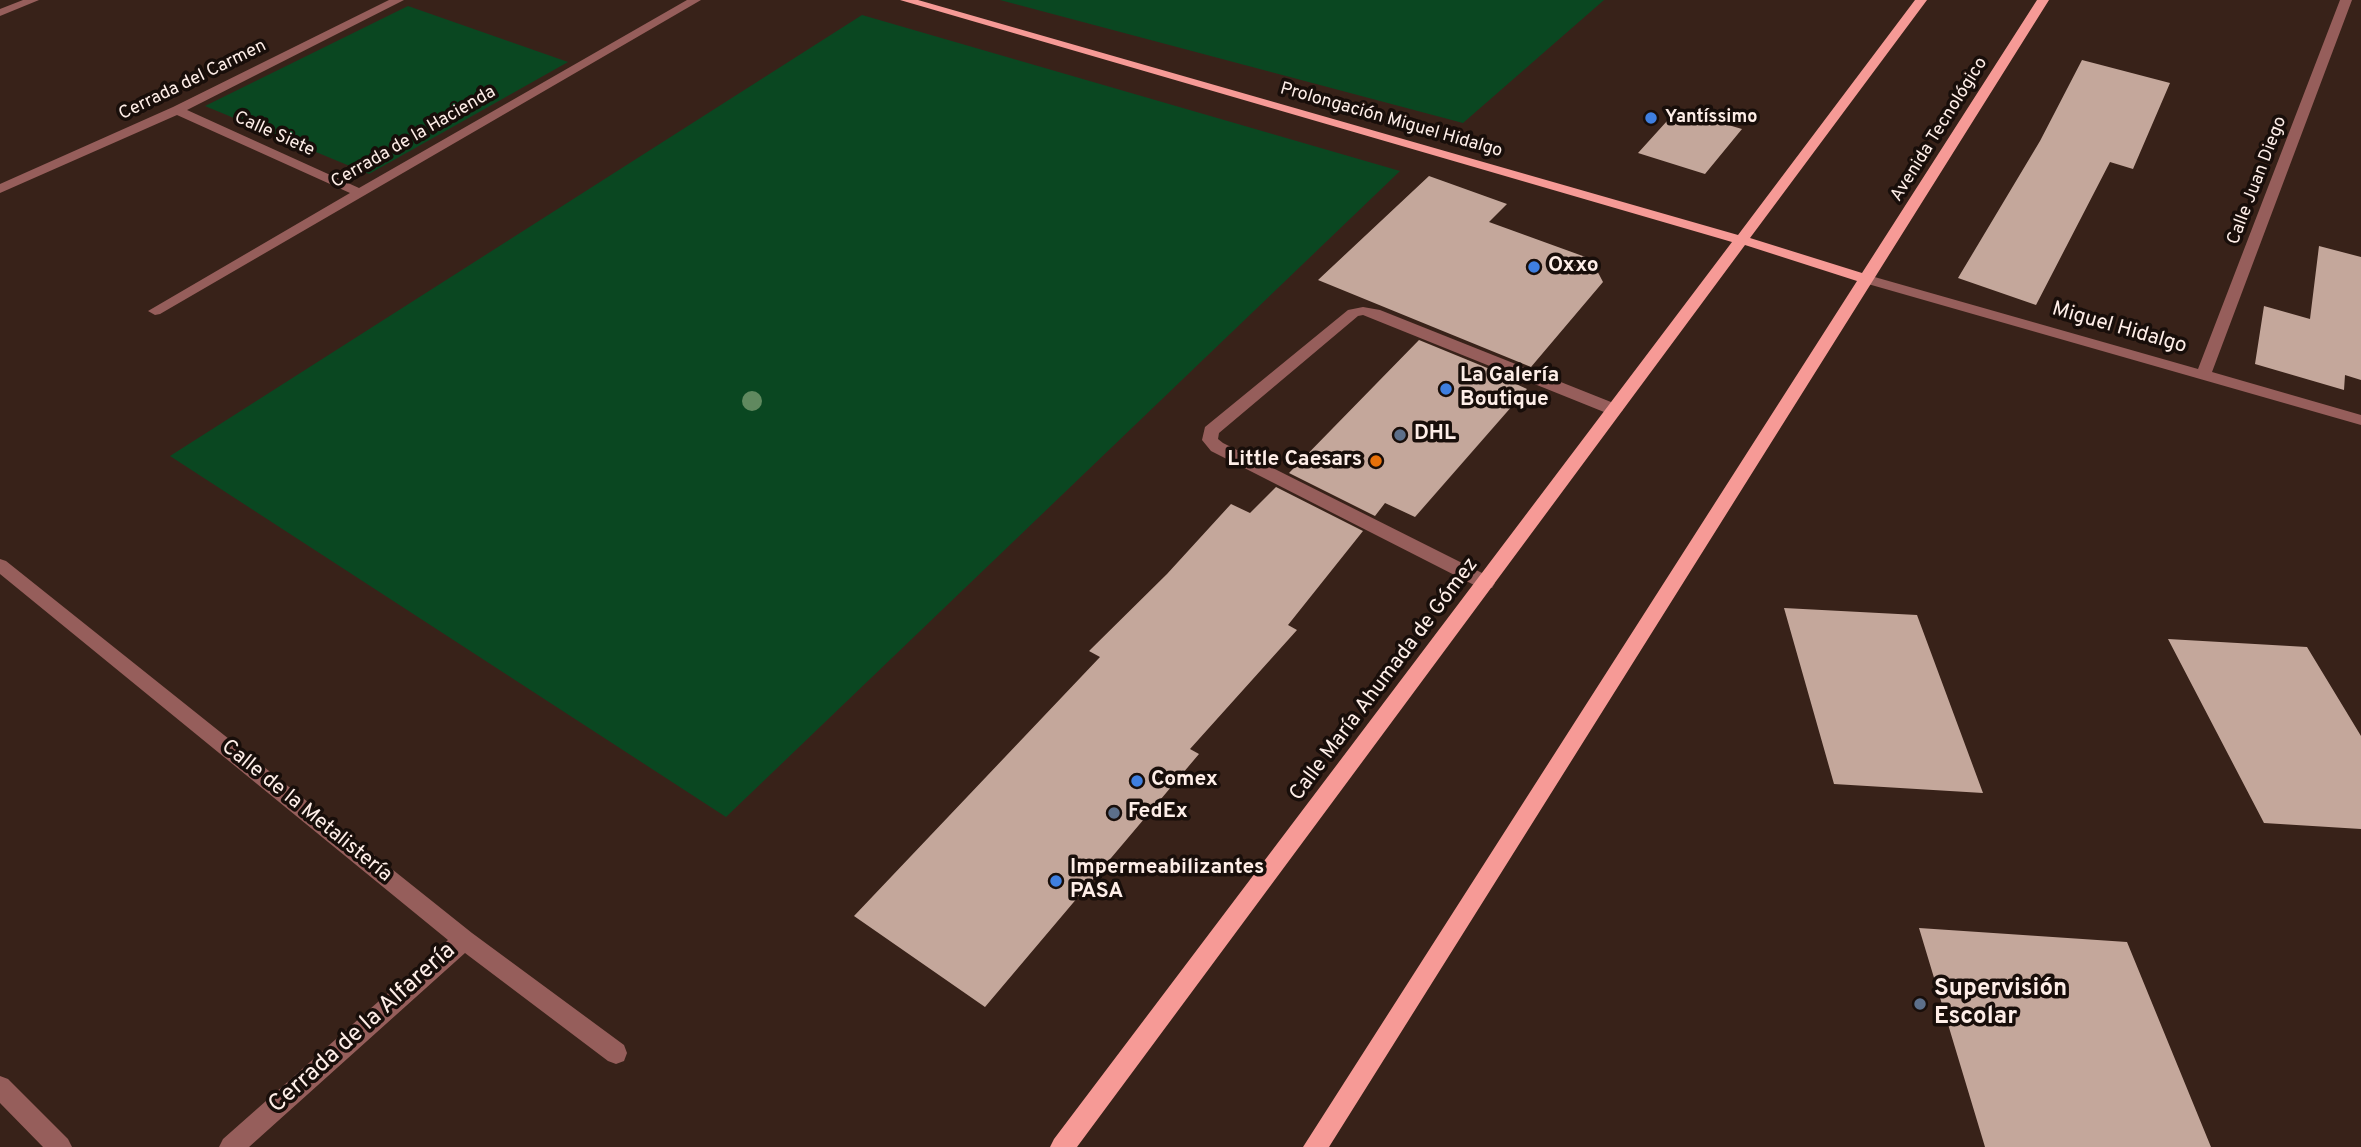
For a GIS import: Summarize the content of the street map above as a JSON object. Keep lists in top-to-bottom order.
{
  "streets": {
    "main road": ["Prolongación Miguel Hidalgo", "Avenida Tecnológico", "Calle María Ahumada de Gómez"],
    "street": [
      "Cerrada del Carmen",
      "Calle Siete",
      "Cerrada de la Hacienda",
      "Calle Juan Diego",
      "Miguel Hidalgo",
      "Calle de la Metalistería",
      "Cerrada de la Alfarería"
    ]
  },
  "crossings": [
    ["Cerrada del Carmen", "Calle Siete"],
    ["Prolongación Miguel Hidalgo", "Avenida Tecnológico"],
    ["Prolongación Miguel Hidalgo", "Miguel Hidalgo"],
    ["Prolongación Miguel Hidalgo", "Calle María Ahumada de Gómez"],
    ["Avenida Tecnológico", "Miguel Hidalgo"],
    ["Calle Siete", "Cerrada de la Hacienda"],
    ["Calle Juan Diego", "Miguel Hidalgo"],
    ["Calle de la Metalistería", "Cerrada de la Alfarería"]
  ],
  "places": [
    "Yantíssimo",
    "Oxxo",
    "La Galería Boutique",
    "DHL",
    "Little Caesars",
    "Comex",
    "FedEx",
    "Impermeabilizantes PASA",
    "Supervisión Escolar"
  ]
}
